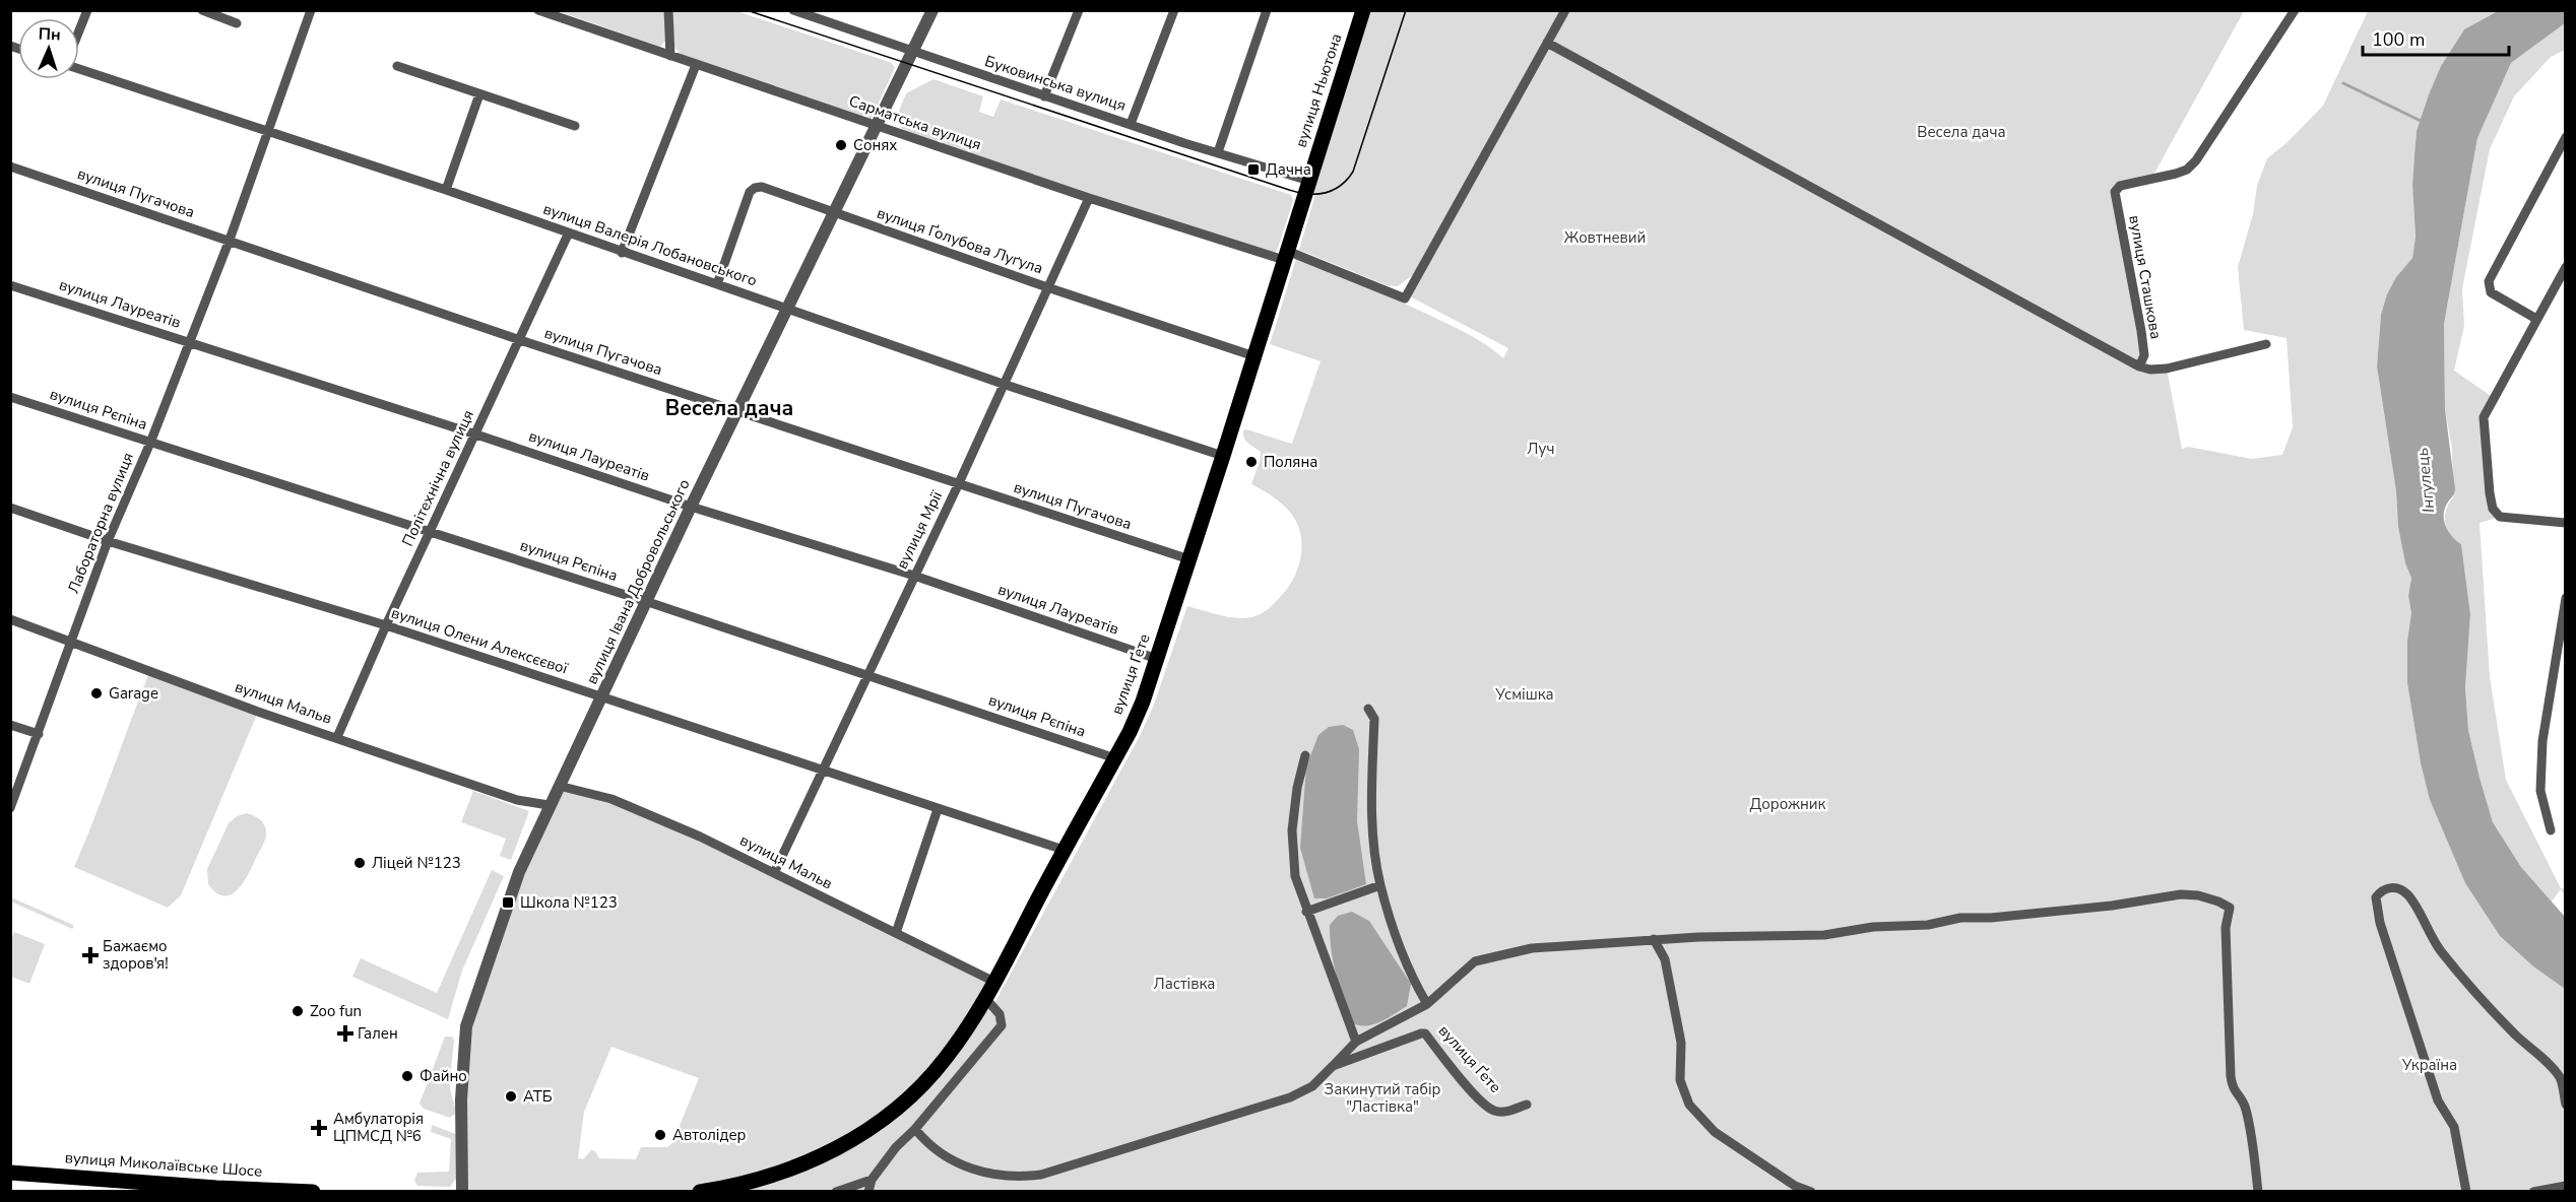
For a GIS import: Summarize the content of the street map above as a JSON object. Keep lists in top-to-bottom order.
{
  "streets": {
    "main road": ["вулиця Ньютона", "вулиця Ґете", "вулиця Миколаївське Шосе"],
    "street": [
      "Буковинська вулиця",
      "Сарматська вулиця",
      "вулиця Пугачова",
      "вулиця Ґолубова Луґула",
      "вулиця Валерія Лобановського",
      "вулиця Сташкова",
      "вулиця Лауреатів",
      "вулиця Рєпіна",
      "Політехнічна вулиця",
      "Лабораторна вулиця",
      "вулиця Мрії",
      "вулиця Івана Добровольського",
      "вулиця Олени Алексєєвої",
      "вулиця Мальв"
    ]
  },
  "crossings": [
    ["Буковинська вулиця", "вулиця Ньютона"],
    ["Буковинська вулиця", "вулиця Івана Добровольського"],
    ["Буковинська вулиця", "вулиця Ґете"],
    ["вулиця Ньютона", "вулиця Ґете"],
    ["Сарматська вулиця", "вулиця Мрії"],
    ["Сарматська вулиця", "вулиця Івана Добровольського"],
    ["Сарматська вулиця", "вулиця Ґете"],
    ["вулиця Пугачова", "Політехнічна вулиця"],
    ["вулиця Пугачова", "Лабораторна вулиця"],
    ["вулиця Пугачова", "вулиця Мрії"],
    ["вулиця Пугачова", "вулиця Івана Добровольського"],
    ["вулиця Пугачова", "вулиця Ґете"],
    ["вулиця Ґолубова Луґула", "вулиця Валерія Лобановського"],
    ["вулиця Ґолубова Луґула", "вулиця Мрії"],
    ["вулиця Ґолубова Луґула", "вулиця Івана Добровольського"],
    ["вулиця Ґолубова Луґула", "вулиця Ґете"],
    ["вулиця Валерія Лобановського", "Політехнічна вулиця"],
    ["вулиця Валерія Лобановського", "Лабораторна вулиця"],
    ["вулиця Валерія Лобановського", "вулиця Мрії"],
    ["вулиця Валерія Лобановського", "вулиця Івана Добровольського"],
    ["вулиця Валерія Лобановського", "вулиця Ґете"],
    ["вулиця Лауреатів", "Політехнічна вулиця"],
    ["вулиця Лауреатів", "Лабораторна вулиця"],
    ["вулиця Лауреатів", "вулиця Мрії"],
    ["вулиця Лауреатів", "вулиця Івана Добровольського"],
    ["вулиця Лауреатів", "вулиця Ґете"],
    ["вулиця Рєпіна", "Політехнічна вулиця"],
    ["вулиця Рєпіна", "Лабораторна вулиця"],
    ["вулиця Рєпіна", "вулиця Мрії"],
    ["вулиця Рєпіна", "вулиця Івана Добровольського"],
    ["вулиця Рєпіна", "вулиця Ґете"],
    ["Політехнічна вулиця", "вулиця Олени Алексєєвої"],
    ["Політехнічна вулиця", "вулиця Мальв"],
    ["Лабораторна вулиця", "вулиця Олени Алексєєвої"],
    ["Лабораторна вулиця", "вулиця Мальв"],
    ["вулиця Мрії", "вулиця Олени Алексєєвої"],
    ["вулиця Мрії", "вулиця Мальв"],
    ["вулиця Івана Добровольського", "вулиця Олени Алексєєвої"],
    ["вулиця Івана Добровольського", "вулиця Мальв"],
    ["вулиця Олени Алексєєвої", "вулиця Ґете"],
    ["вулиця Ґете", "вулиця Мальв"]
  ],
  "districts": ["Весела дача"],
  "water": ["Інгулець"],
  "parks": [
    "Весела дача",
    "Жовтневий",
    "Луч",
    "Усмішка",
    "Дорожник",
    "Ластівка",
    "Україна",
    "Закинутий табір \"Ластівка\""
  ],
  "places": {
    "other": [
      "Сонях",
      "Поляна",
      "Garage",
      "Ліцей №123",
      "Zoo fun",
      "Файно",
      "АТБ",
      "Автолідер"
    ],
    "transit": ["Дачна", "Школа №123"],
    "health": ["Бажаємо здоров'я!", "Гален", "Амбулаторія ЦПМСД №6"]
  },
  "scale_bar": "100 m",
  "north": "top"
}
